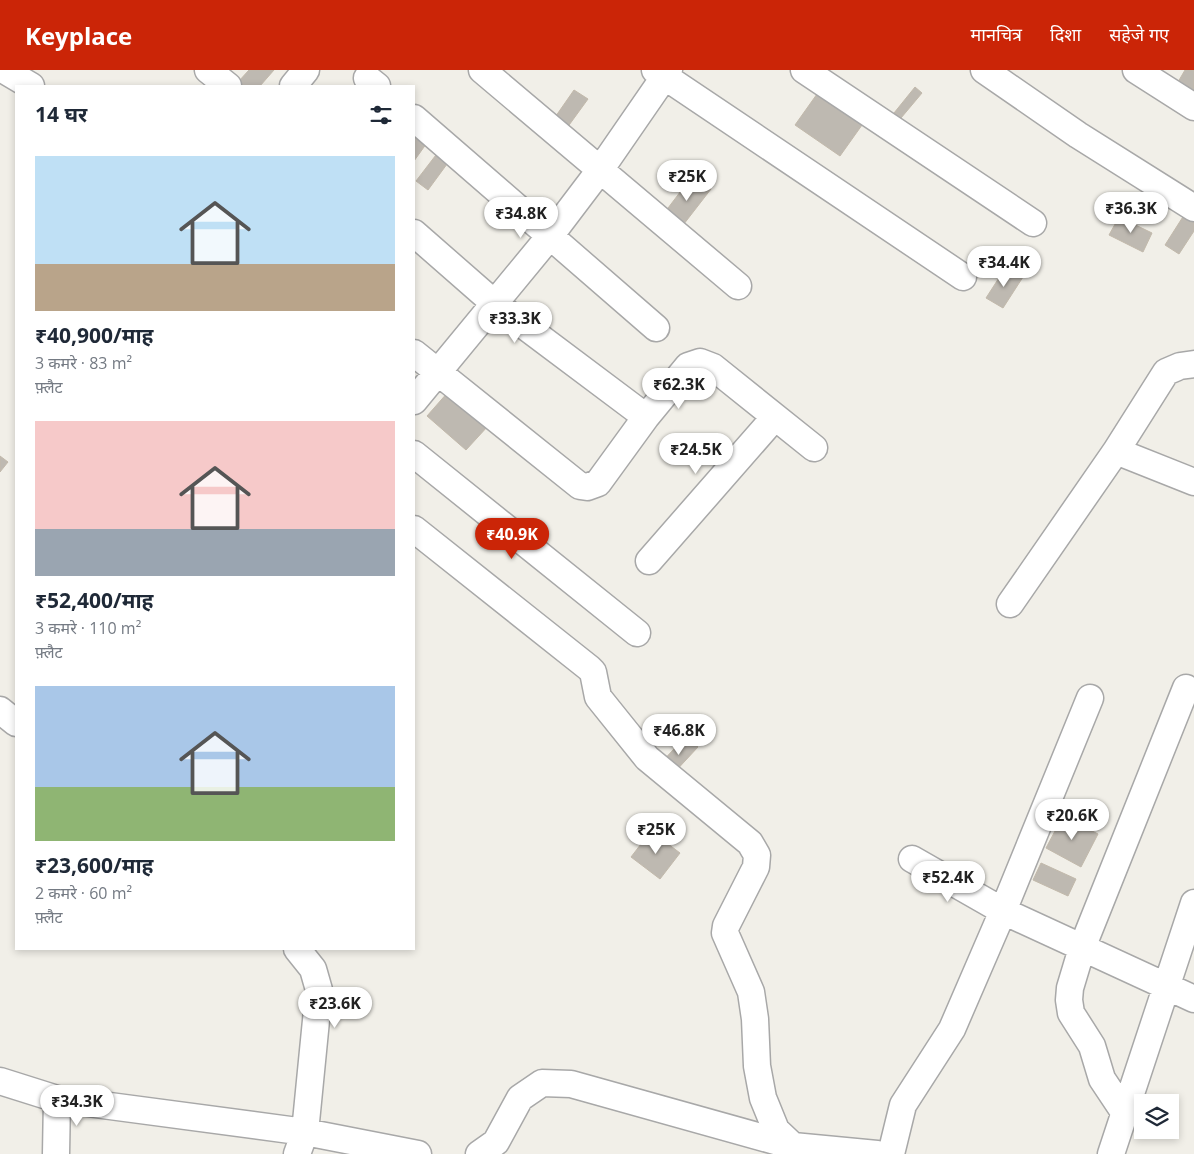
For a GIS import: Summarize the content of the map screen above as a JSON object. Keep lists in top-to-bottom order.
{
  "page": {
    "header": "Keyplace",
    "nav": ["मानचित्र", "दिशा", "सहेजे गए"],
    "heading": "14 घर",
    "list": [
      {
        "name": "₹40,900/माह",
        "note": "3 कमरे · 83 m² · फ़्लैट"
      },
      {
        "name": "₹52,400/माह",
        "note": "3 कमरे · 110 m² · फ़्लैट"
      },
      {
        "name": "₹23,600/माह",
        "note": "2 कमरे · 60 m² · फ़्लैट"
      }
    ],
    "price": [
      "₹25K",
      "₹36.3K",
      "₹34.8K",
      "₹34.4K",
      "₹33.3K",
      "₹62.3K",
      "₹24.5K",
      "₹40.9K",
      "₹46.8K",
      "₹20.6K",
      "₹25K",
      "₹52.4K",
      "₹23.6K",
      "₹34.3K"
    ]
  }
}
